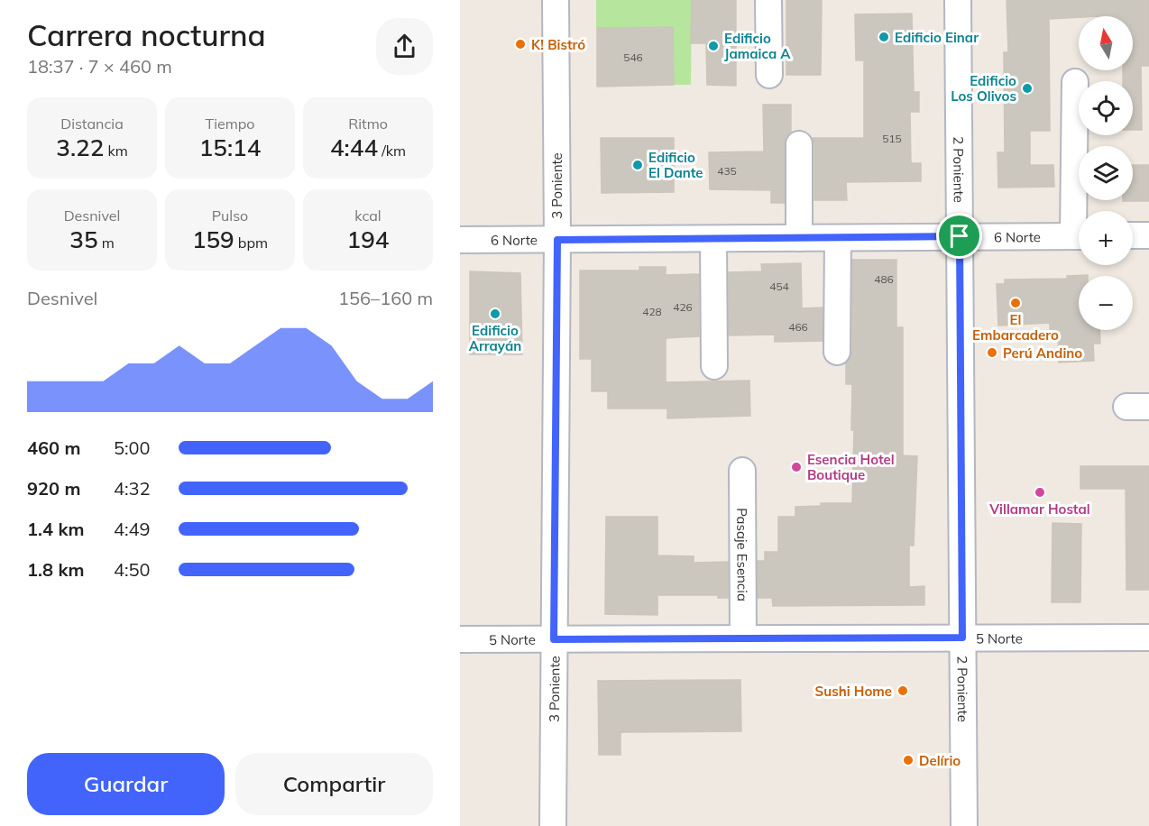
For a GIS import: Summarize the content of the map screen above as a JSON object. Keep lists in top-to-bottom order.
{
  "streets": {
    "street": [
      "2 Poniente",
      "3 Poniente",
      "6 Norte",
      "Pasaje Esencia",
      "5 Norte"
    ]
  },
  "crossings": [
    ["2 Poniente", "6 Norte"],
    ["2 Poniente", "5 Norte"],
    ["3 Poniente", "6 Norte"],
    ["3 Poniente", "5 Norte"],
    ["Pasaje Esencia", "5 Norte"]
  ],
  "places": [
    "Edificio Einar",
    "K! Bistró",
    "Edificio Jamaica A",
    "Edificio Los Olivos",
    "Edificio El Dante",
    "El Embarcadero",
    "Edificio Arrayán",
    "Perú Andino",
    "Esencia Hotel Boutique",
    "Villamar Hostal",
    "Sushi Home",
    "Delírio"
  ],
  "house_numbers": [
    "546",
    "515",
    "435",
    "486",
    "454",
    "426",
    "428",
    "466"
  ],
  "north": "top",
  "page": {
    "heading": ["Carrera nocturna", "18:37 · 7 × 460 m"],
    "map_buttons": ["+", "−"],
    "stats": [
      ["Distancia", "3.22 km"],
      ["Tiempo", "15:14"],
      ["Ritmo", "4:44 /km"],
      ["Desnivel", "35 m"],
      ["Pulso", "159 bpm"],
      ["kcal", "194"]
    ],
    "chart": ["Desnivel", "156–160 m"],
    "list": [
      {
        "name": "460 m",
        "note": "5:00"
      },
      {
        "name": "920 m",
        "note": "4:32"
      },
      {
        "name": "1.4 km",
        "note": "4:49"
      },
      {
        "name": "1.8 km",
        "note": "4:50"
      }
    ],
    "buttons": ["Guardar", "Compartir"]
  }
}
